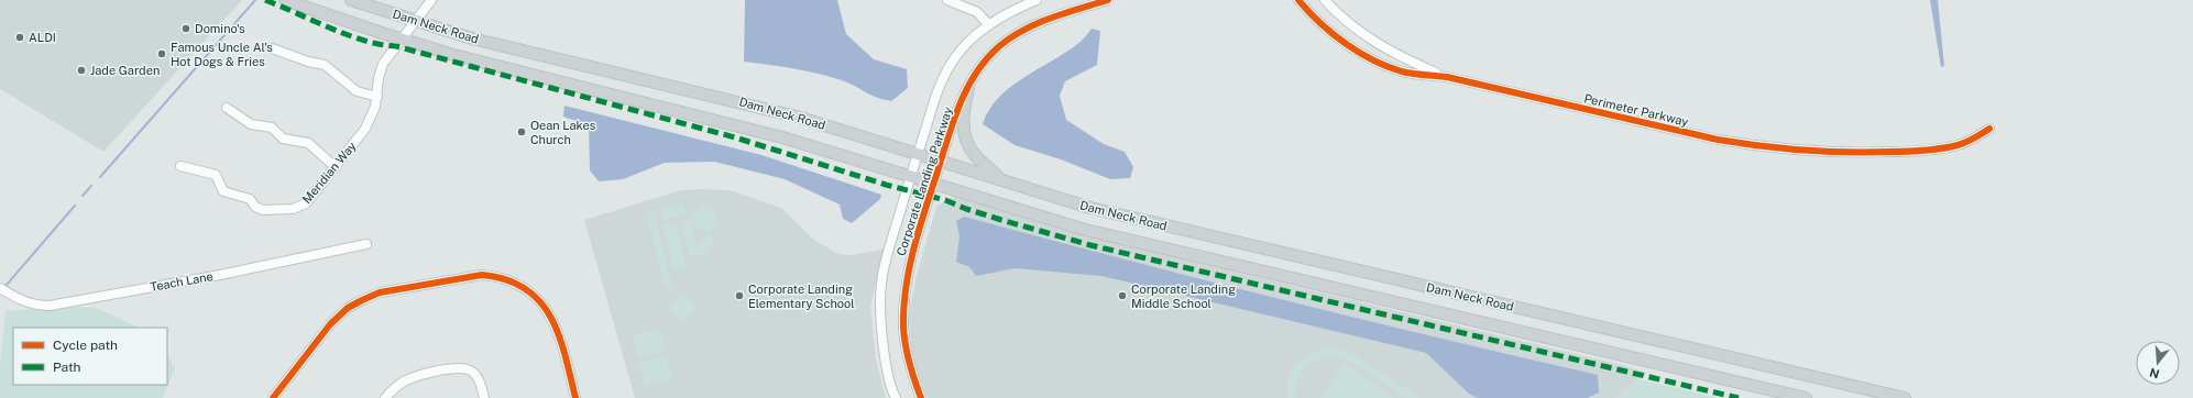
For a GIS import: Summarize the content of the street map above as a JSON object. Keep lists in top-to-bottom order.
{
  "streets": {
    "main road": ["Dam Neck Road"],
    "street": [
      "Perimeter Parkway",
      "Meridian Way",
      "Corporate Landing Parkway",
      "Teach Lane"
    ]
  },
  "crossings": [
    ["Dam Neck Road", "Meridian Way"],
    ["Dam Neck Road", "Corporate Landing Parkway"]
  ],
  "places": [
    "Domino's",
    "ALDI",
    "Famous Uncle Al's Hot Dogs & Fries",
    "Jade Garden",
    "Oean Lakes Church",
    "Corporate Landing Elementary School",
    "Corporate Landing Middle School"
  ],
  "legend": ["Cycle path", "Path"],
  "north": "bottom"
}
